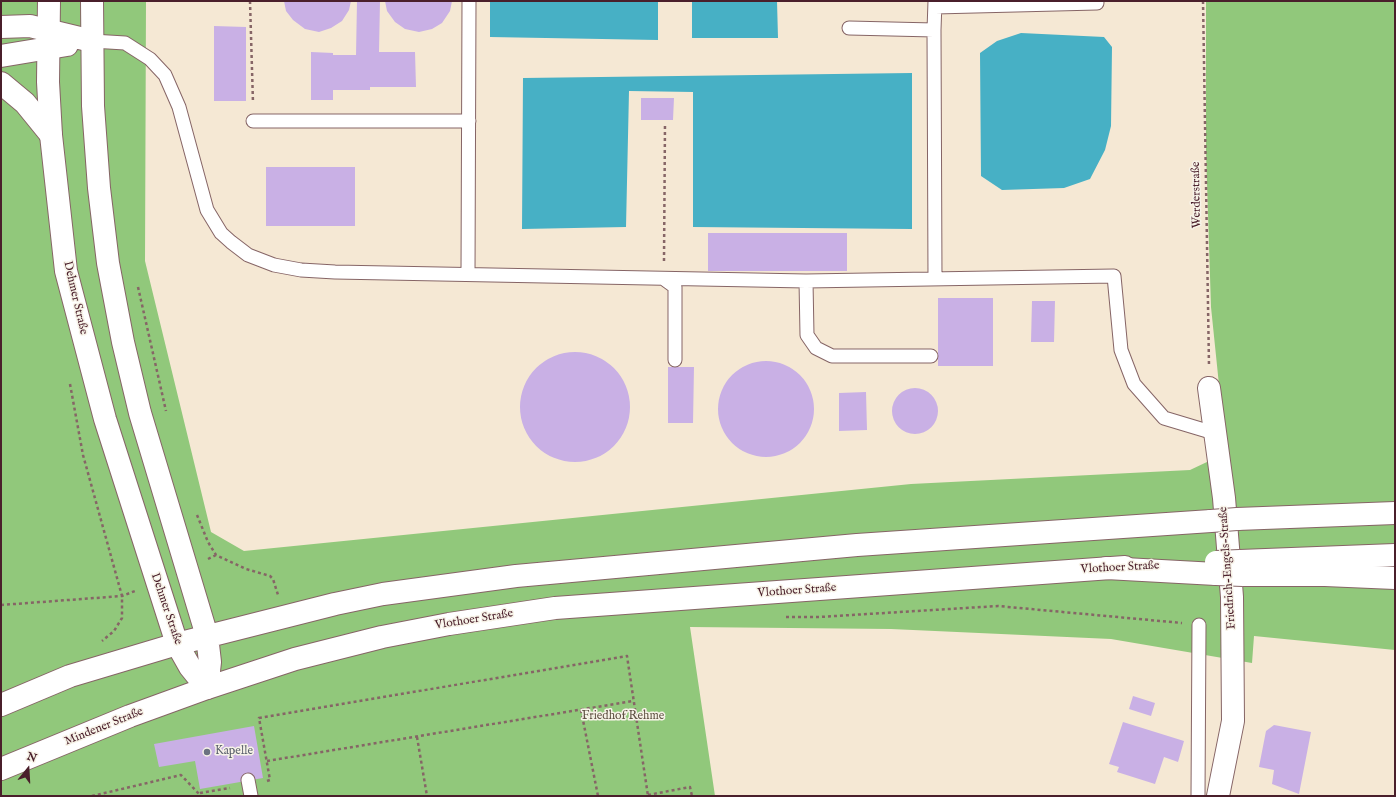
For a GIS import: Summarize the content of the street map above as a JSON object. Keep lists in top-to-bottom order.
{
  "streets": {
    "main road": [
      "Dehmer Straße",
      "Vlothoer Straße",
      "Friedrich-Engels-Straße",
      "Mindener Straße"
    ],
    "path": ["Werderstraße"]
  },
  "crossings": [
    ["Werderstraße", "Friedrich-Engels-Straße"],
    ["Dehmer Straße", "Vlothoer Straße"],
    ["Dehmer Straße", "Mindener Straße"],
    ["Vlothoer Straße", "Mindener Straße"]
  ],
  "parks": ["Friedhof Rehme"],
  "places": ["Kapelle"],
  "north": "top"
}
